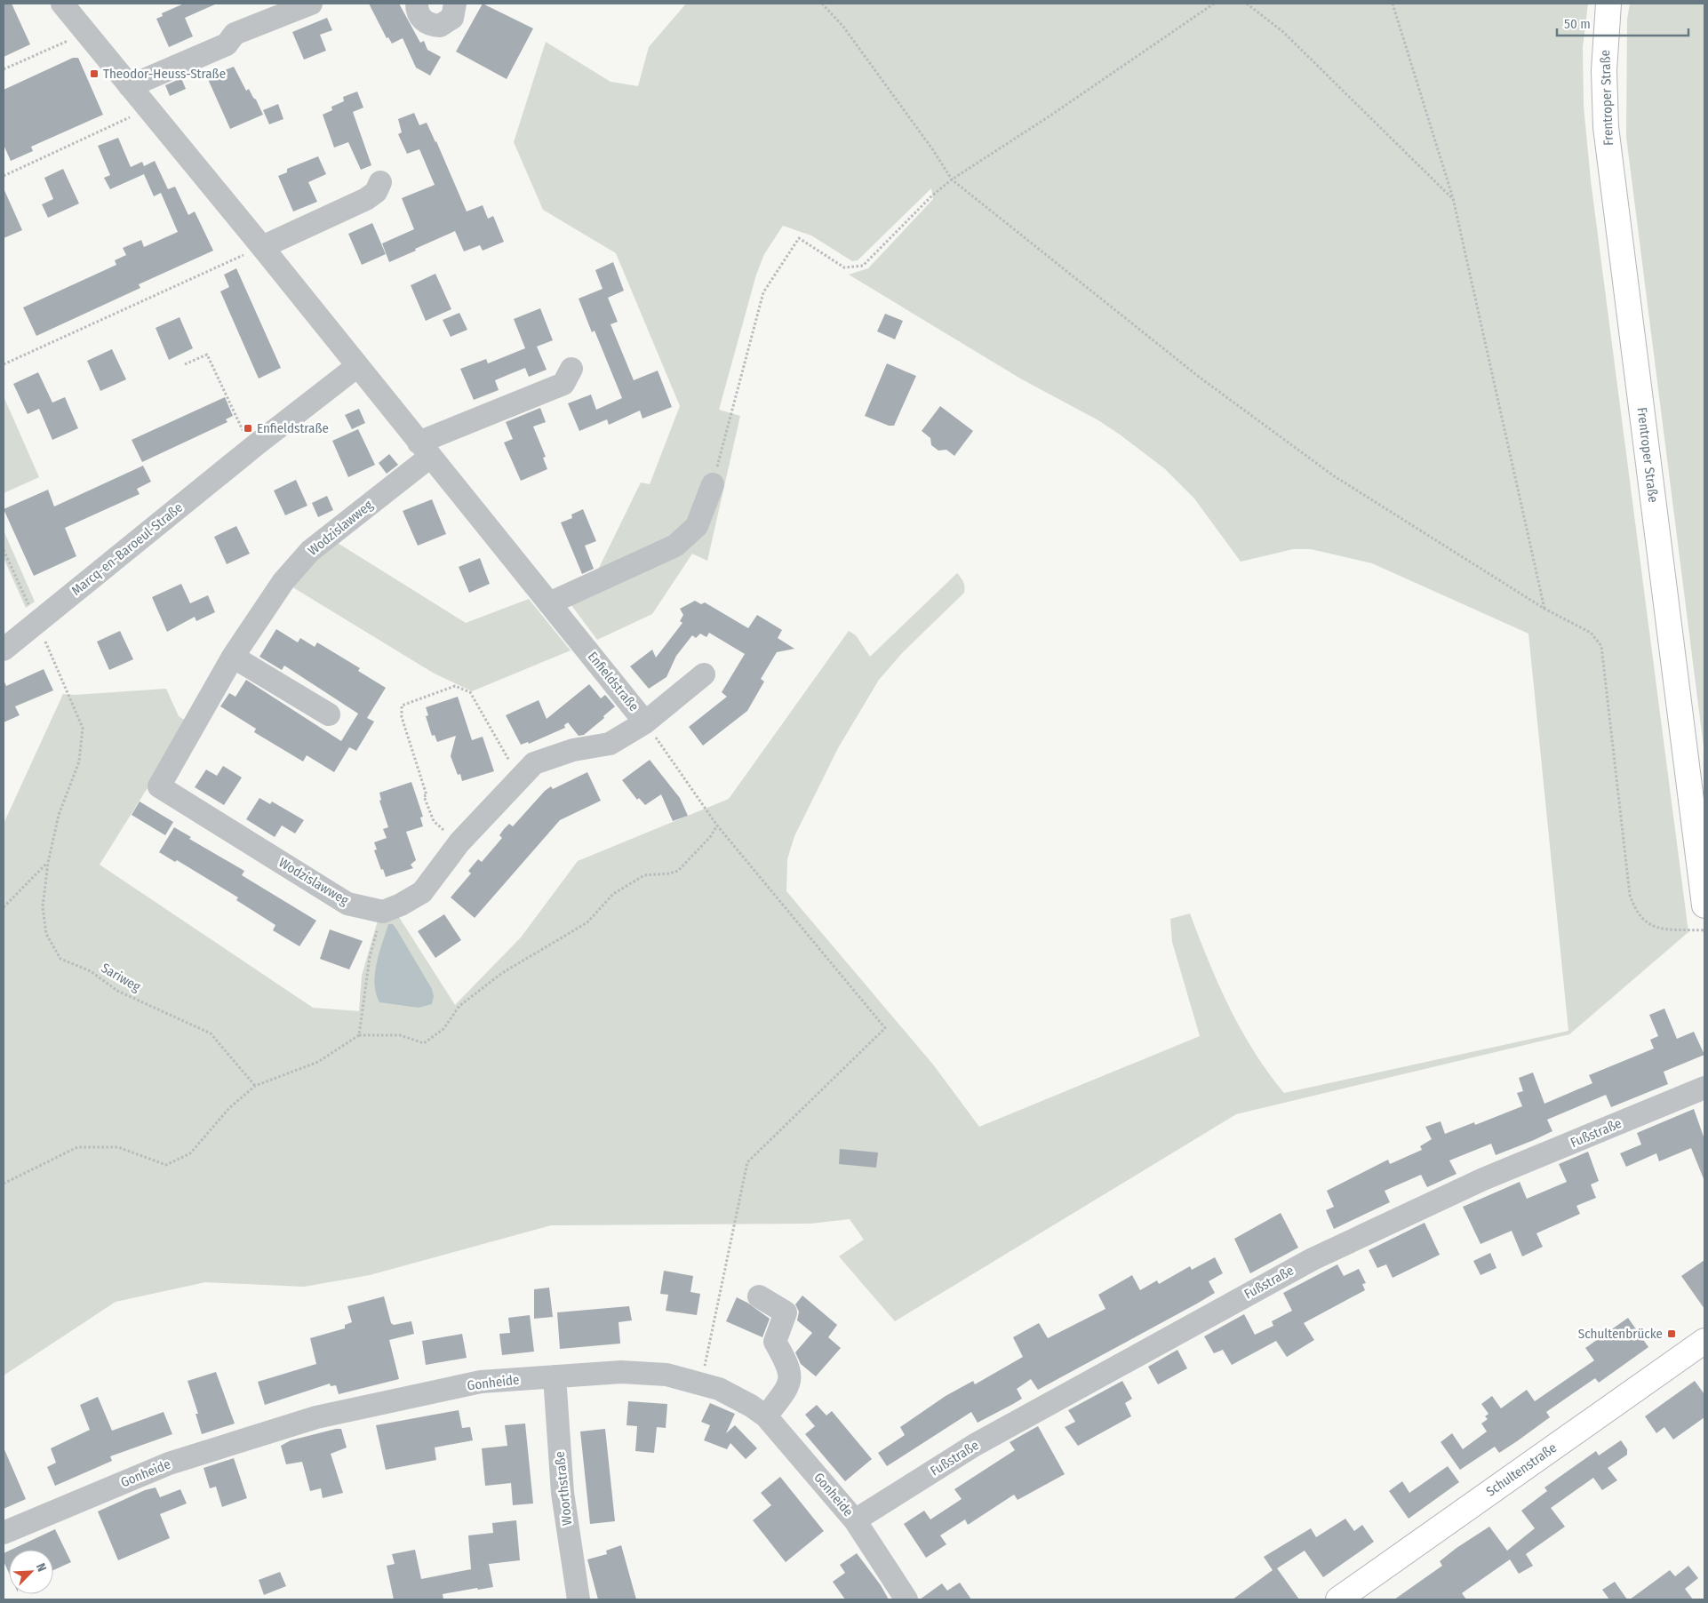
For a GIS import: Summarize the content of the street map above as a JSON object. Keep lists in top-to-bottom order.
{
  "streets": {
    "main road": ["Frentroper Straße", "Schultenstraße"],
    "street": [
      "Wodzislawweg",
      "Marcq-en-Baroeul-Straße",
      "Enfieldstraße",
      "Fußstraße",
      "Gonheide",
      "Woorthstraße"
    ],
    "path": ["Sariweg"]
  },
  "crossings": [
    ["Wodzislawweg", "Enfieldstraße"],
    ["Marcq-en-Baroeul-Straße", "Enfieldstraße"],
    ["Marcq-en-Baroeul-Straße", "Sariweg"],
    ["Fußstraße", "Gonheide"],
    ["Gonheide", "Woorthstraße"]
  ],
  "places": {
    "transit": ["Theodor-Heuss-Straße", "Enfieldstraße", "Schultenbrücke"]
  },
  "scale_bar": "50 m",
  "north": "top right"
}
